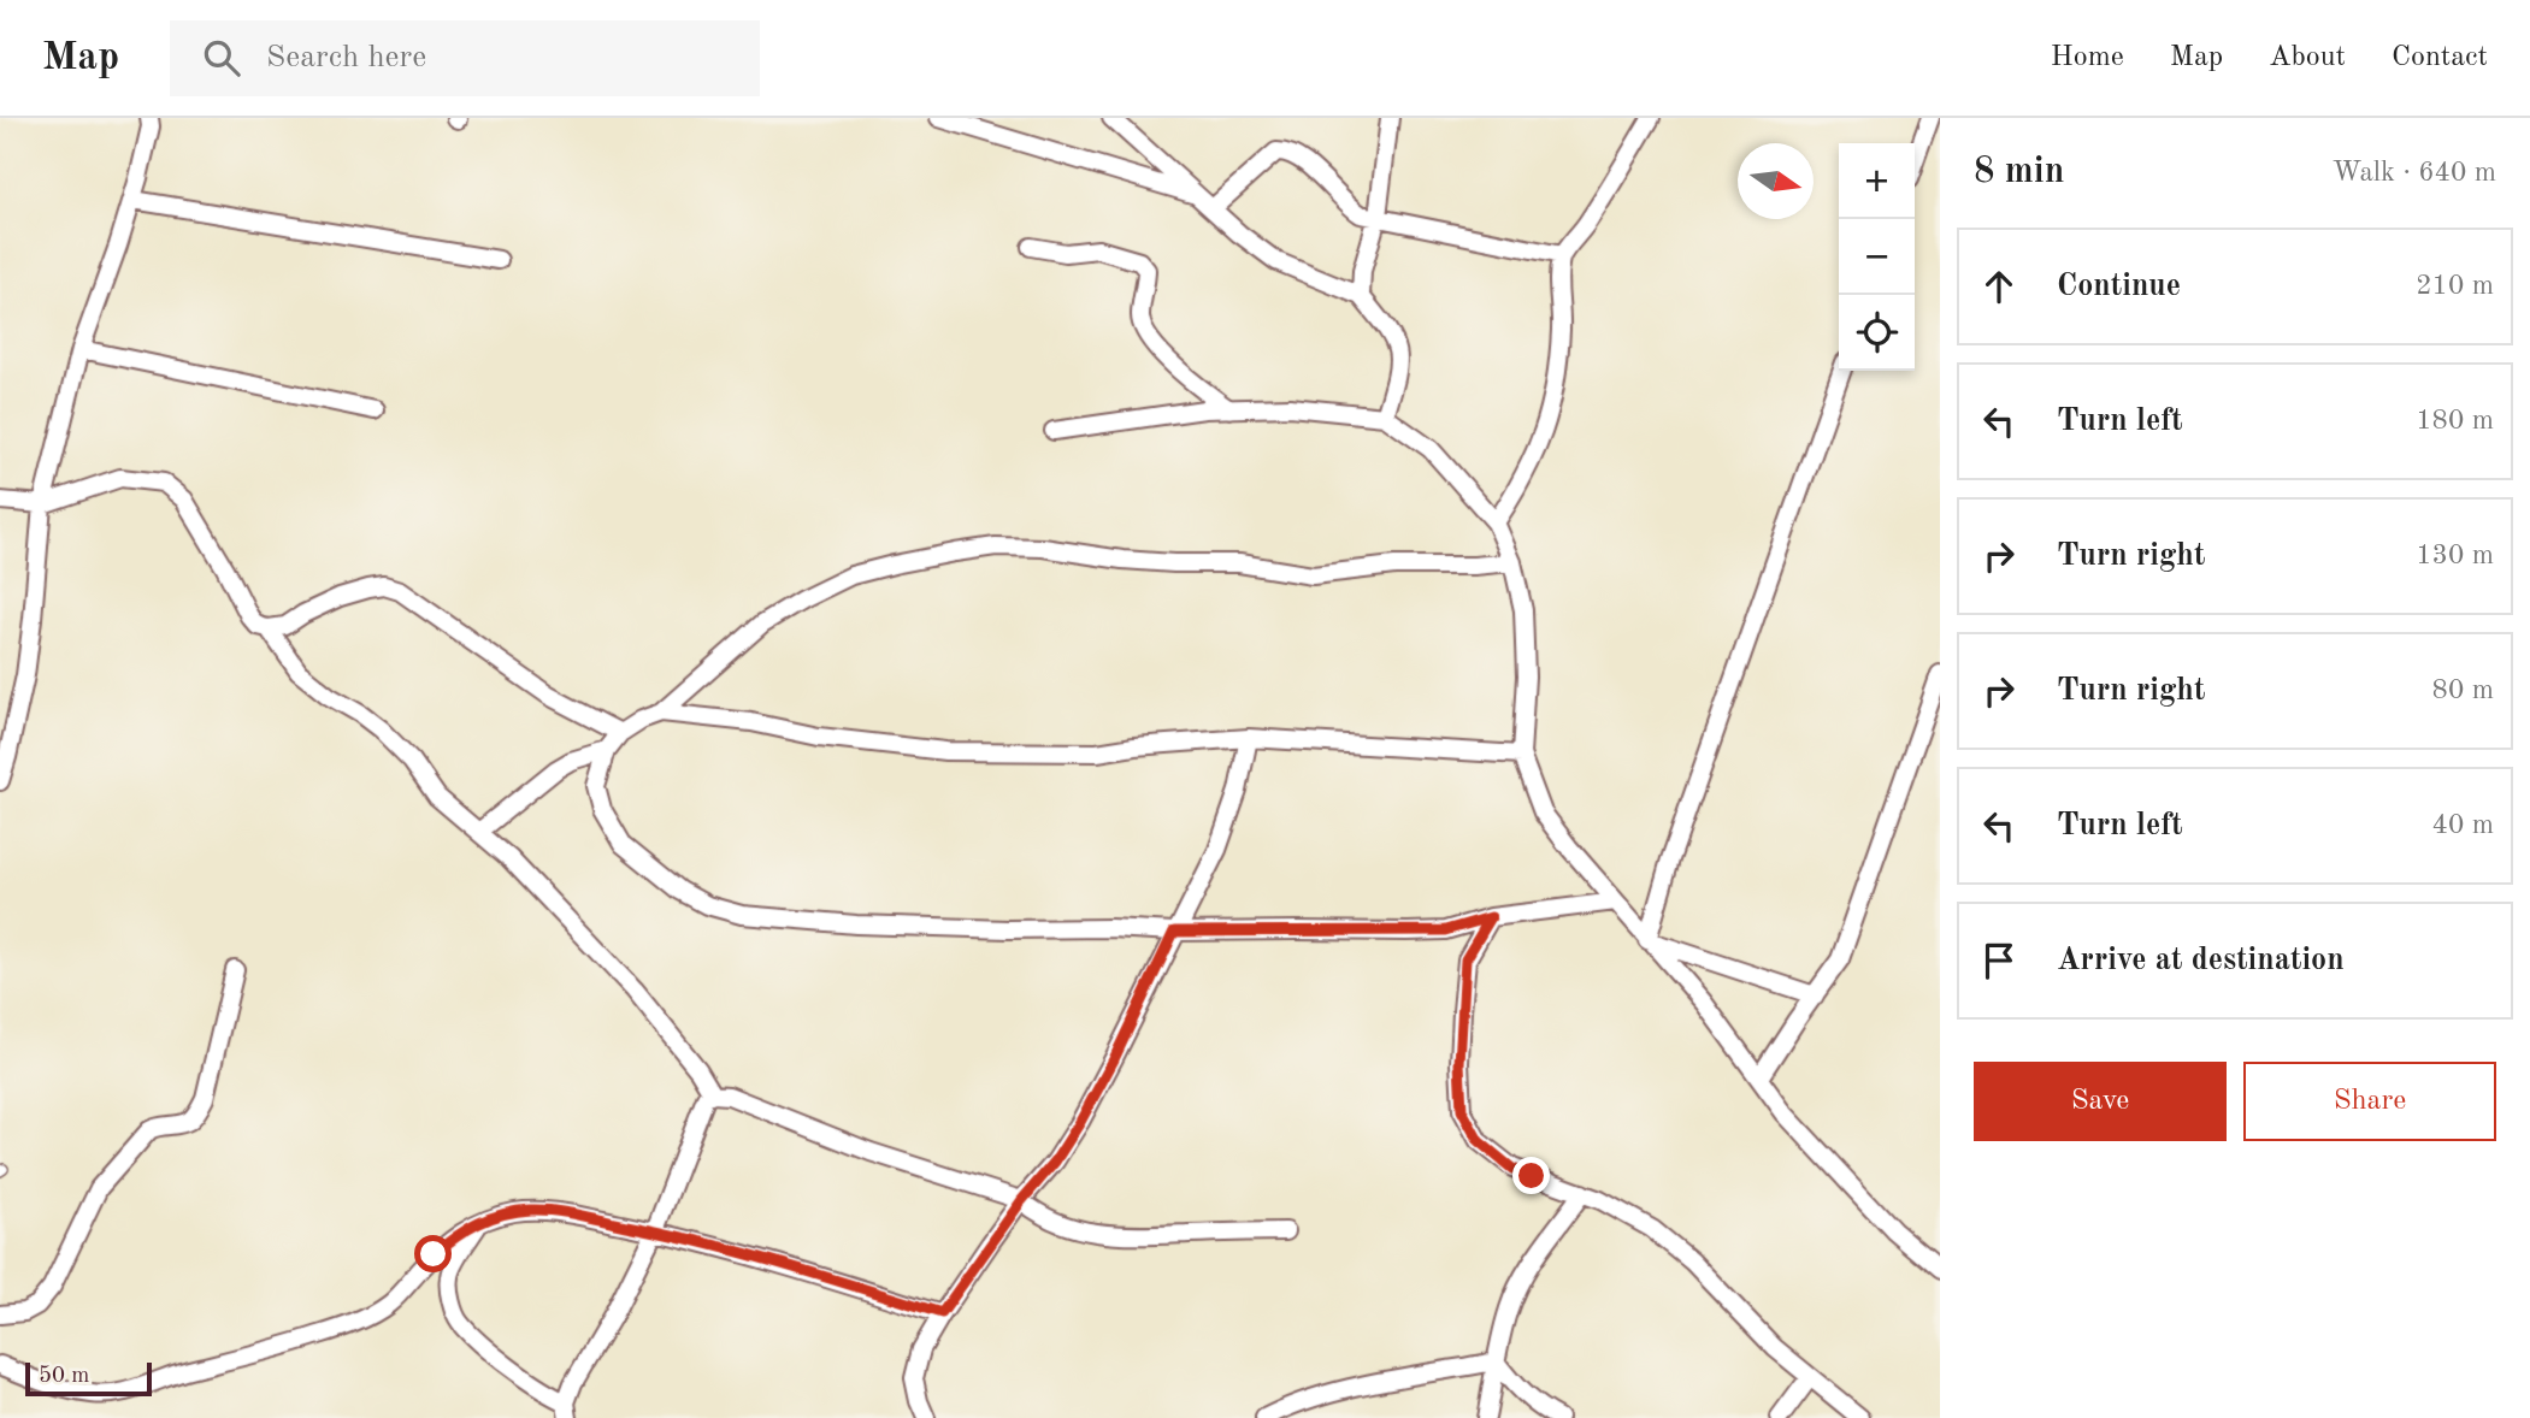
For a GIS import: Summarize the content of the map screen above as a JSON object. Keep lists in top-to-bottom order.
{
  "scale_bar": "50 m",
  "north": "right",
  "page": {
    "header": "Map",
    "search": "Search here",
    "nav": [
      "Home",
      "Map",
      "About",
      "Contact"
    ],
    "heading": ["8 min", "Walk · 640 m"],
    "map_buttons": ["+", "−"],
    "list": [
      ["Continue", "210 m"],
      ["Turn left", "180 m"],
      ["Turn right", "130 m"],
      ["Turn right", "80 m"],
      ["Turn left", "40 m"],
      "Arrive at destination"
    ],
    "buttons": ["Save", "Share"],
    "scale": "50 m"
  }
}
